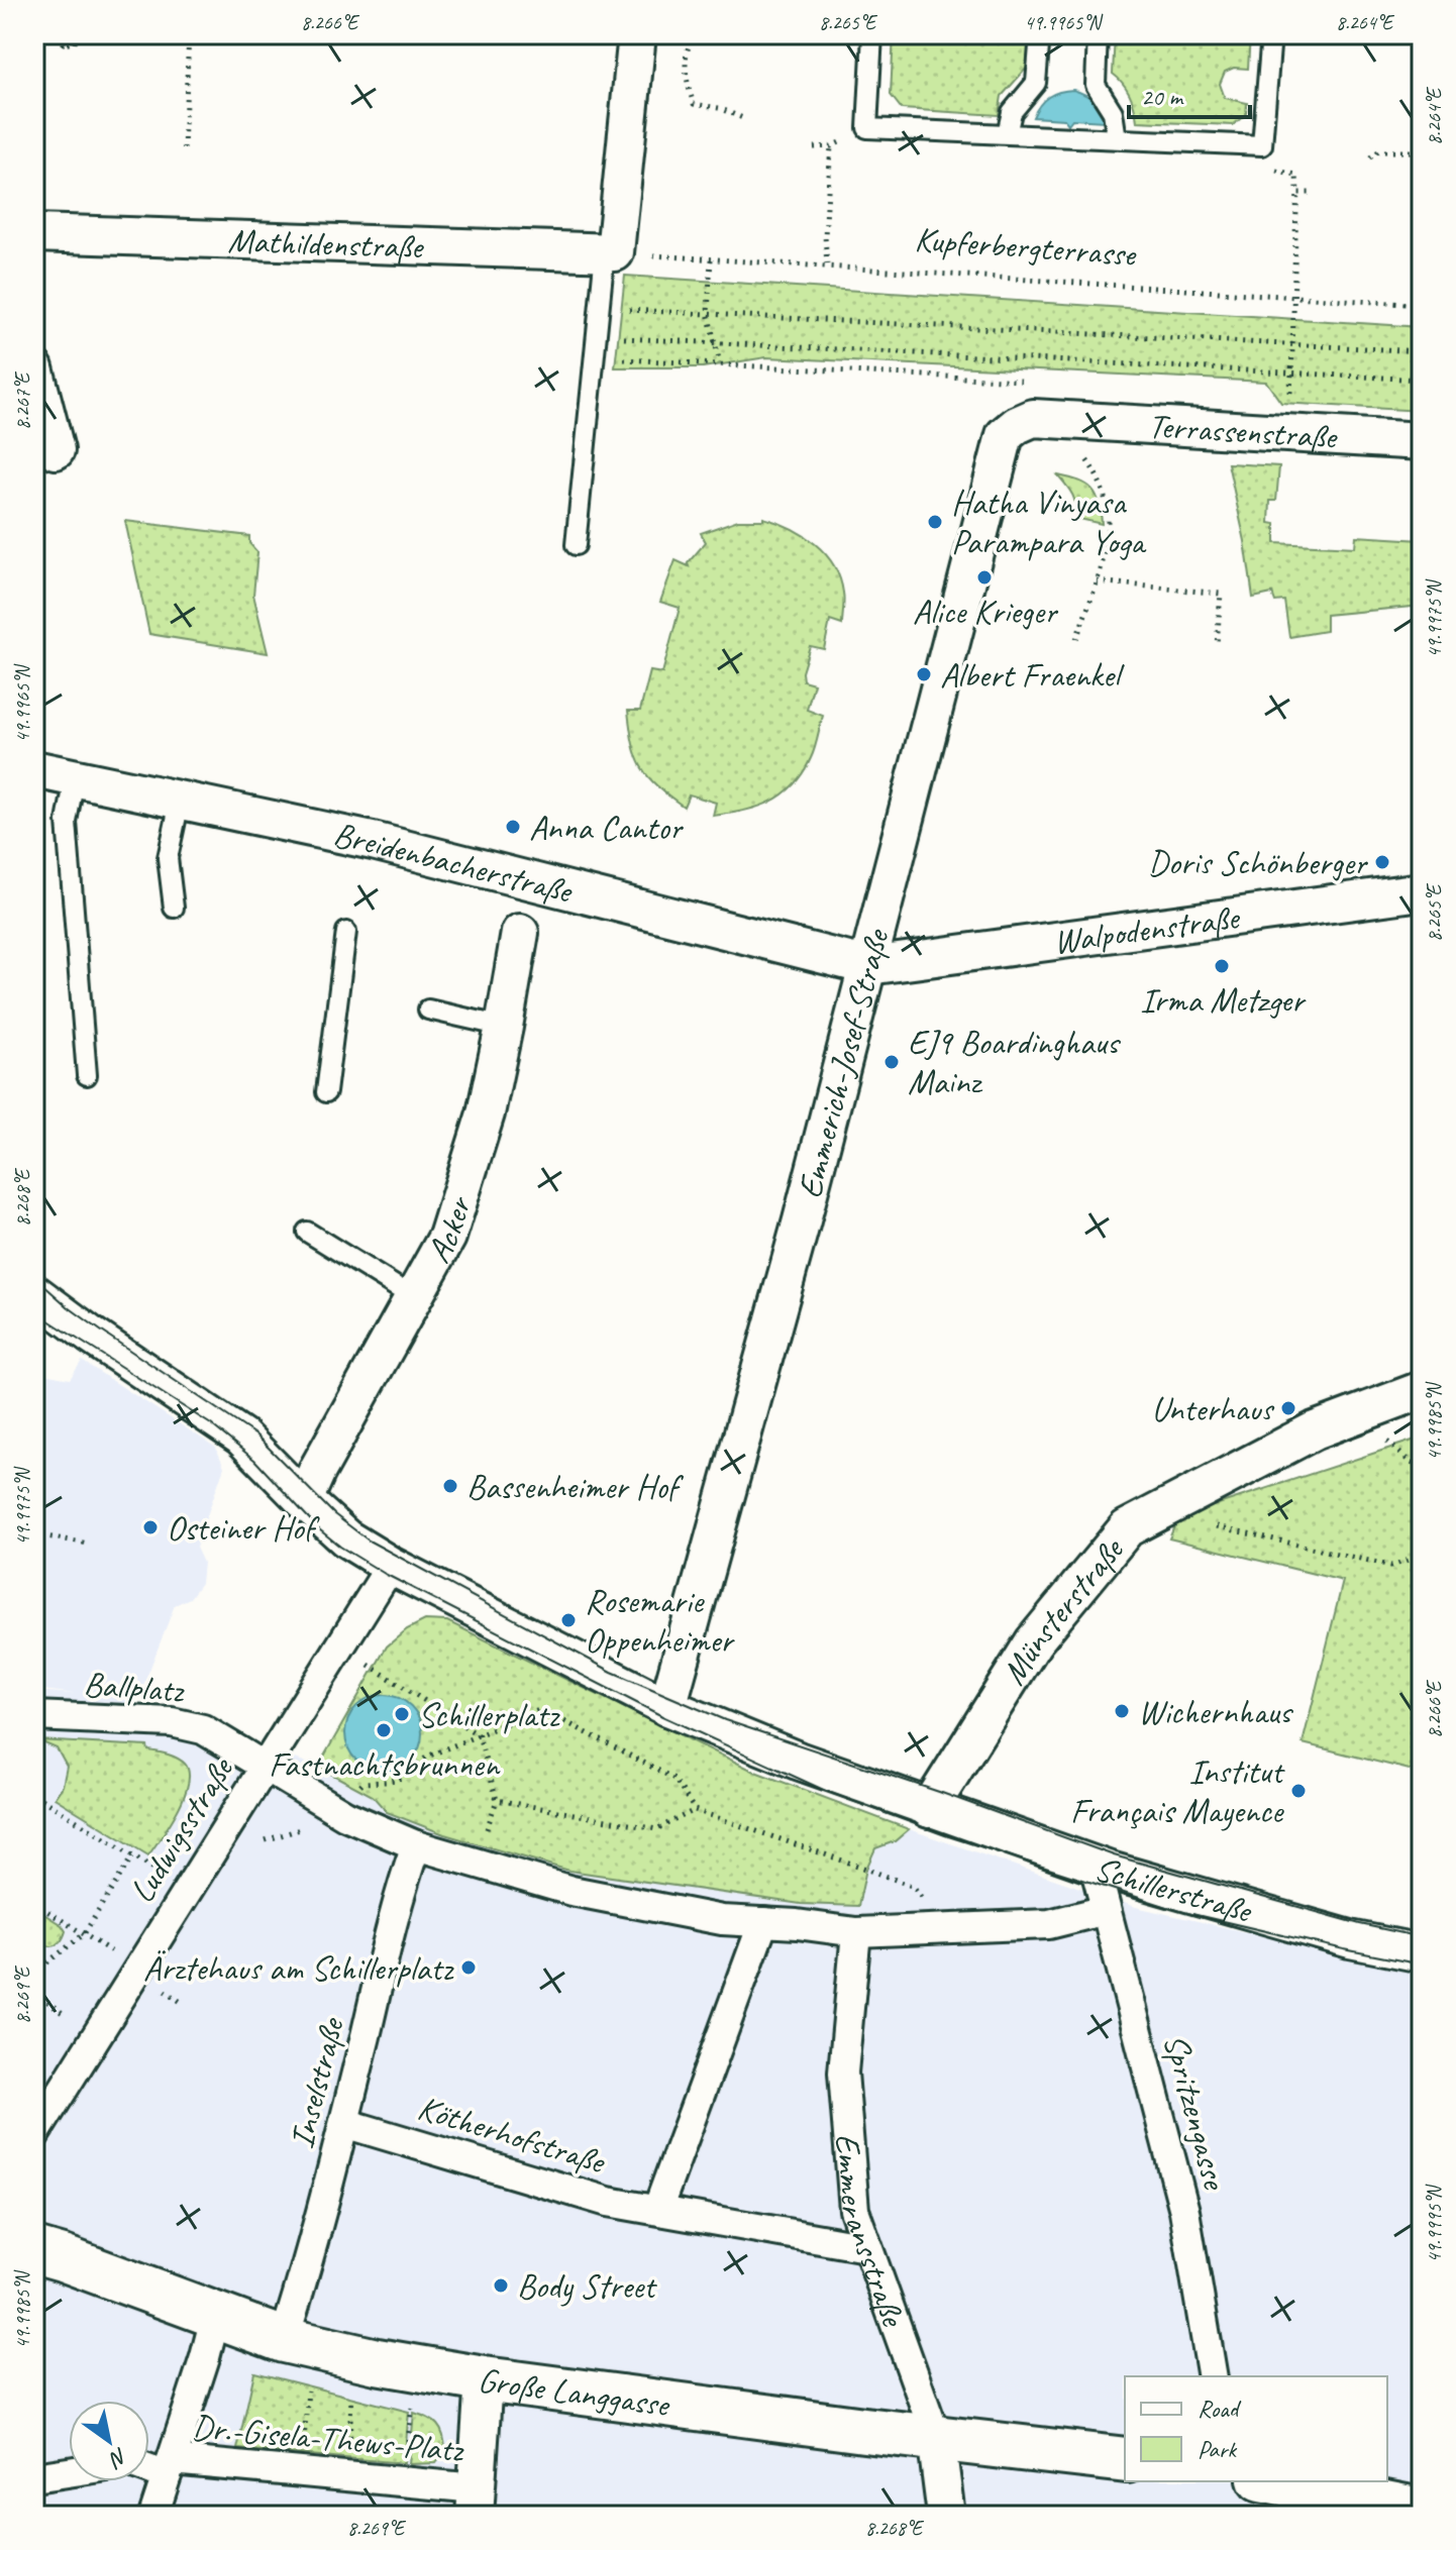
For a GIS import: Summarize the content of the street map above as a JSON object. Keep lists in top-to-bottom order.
{
  "streets": {
    "street": [
      "Mathildenstraße",
      "Terrassenstraße",
      "Breidenbacherstraße",
      "Walpodenstraße",
      "Emmerich-Josef-Straße",
      "Acker",
      "Münsterstraße",
      "Ballplatz",
      "Ludwigsstraße",
      "Schillerstraße",
      "Inselstraße",
      "Spritzengasse",
      "Kötherhofstraße",
      "Emmeransstraße",
      "Große Langgasse",
      "Dr.-Gisela-Thews-Platz"
    ],
    "path": ["Kupferbergterrasse"]
  },
  "crossings": [
    ["Mathildenstraße", "Kupferbergterrasse"],
    ["Terrassenstraße", "Emmerich-Josef-Straße"],
    ["Breidenbacherstraße", "Walpodenstraße"],
    ["Breidenbacherstraße", "Emmerich-Josef-Straße"],
    ["Walpodenstraße", "Emmerich-Josef-Straße"],
    ["Münsterstraße", "Schillerstraße"],
    ["Ballplatz", "Ludwigsstraße"],
    ["Schillerstraße", "Spritzengasse"],
    ["Inselstraße", "Kötherhofstraße"],
    ["Inselstraße", "Große Langgasse"],
    ["Kötherhofstraße", "Emmeransstraße"],
    ["Emmeransstraße", "Große Langgasse"]
  ],
  "places": [
    "Hatha Vinyasa Parampara Yoga",
    "Alice Krieger",
    "Albert Fraenkel",
    "Anna Cantor",
    "Doris Schönberger",
    "Irma Metzger",
    "EJ9 Boardinghaus Mainz",
    "Unterhaus",
    "Bassenheimer Hof",
    "Osteiner Hof",
    "Rosemarie Oppenheimer",
    "Wichernhaus",
    "Schillerplatz",
    "Fastnachtsbrunnen",
    "Institut Français Mayence",
    "Ärztehaus am Schillerplatz",
    "Body Street"
  ],
  "legend": ["Road", "Park"],
  "scale_bar": "20 m",
  "north": "bottom right",
  "coordinates": [
    "8.266°E",
    "8.265°E",
    "49.9965°N",
    "8.264°E",
    "8.267°E",
    "49.9975°N",
    "8.268°E",
    "49.9985°N",
    "8.269°E",
    "49.9995°N"
  ]
}
